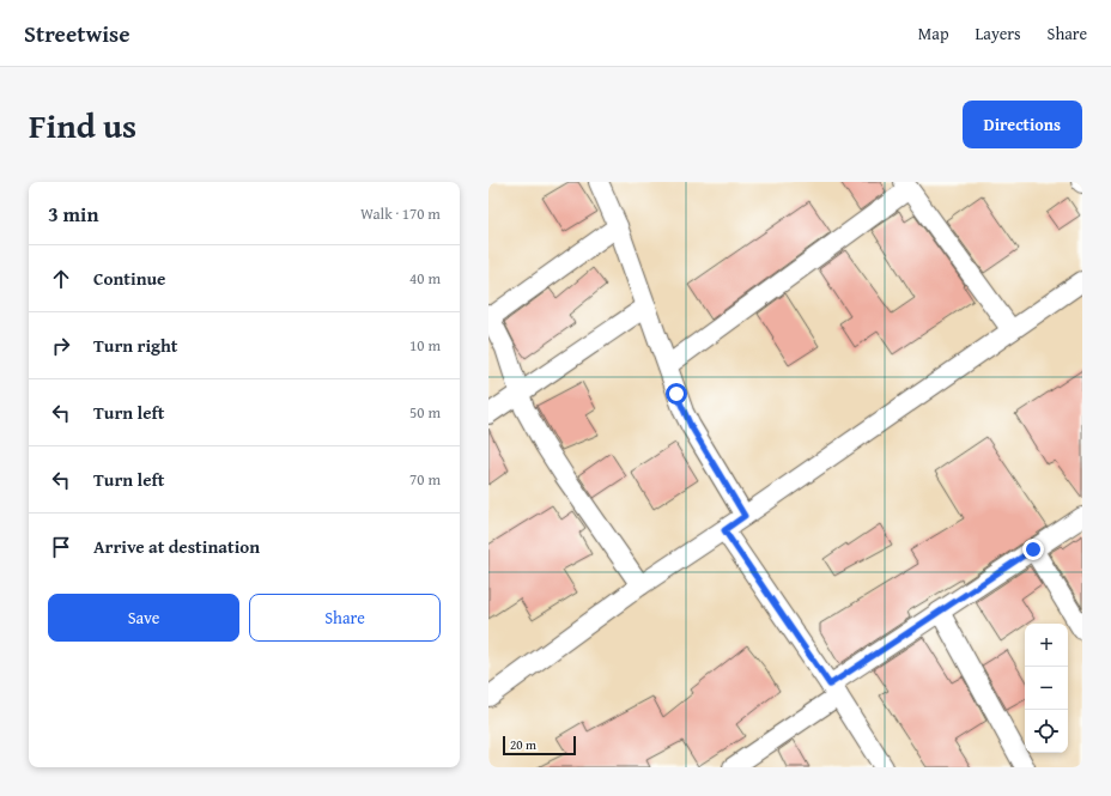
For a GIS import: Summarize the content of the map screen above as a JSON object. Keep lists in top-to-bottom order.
{
  "scale_bar": "20 m",
  "page": {
    "header": "Streetwise",
    "nav": ["Map", "Layers", "Share"],
    "title": "Find us",
    "buttons": [
      "Directions",
      ["Save", "Share"]
    ],
    "heading": ["3 min", "Walk · 170 m"],
    "list": [
      ["Continue", "40 m"],
      ["Turn right", "10 m"],
      ["Turn left", "50 m"],
      ["Turn left", "70 m"],
      "Arrive at destination"
    ],
    "map_buttons": ["+", "−"],
    "scale": "20 m"
  }
}
